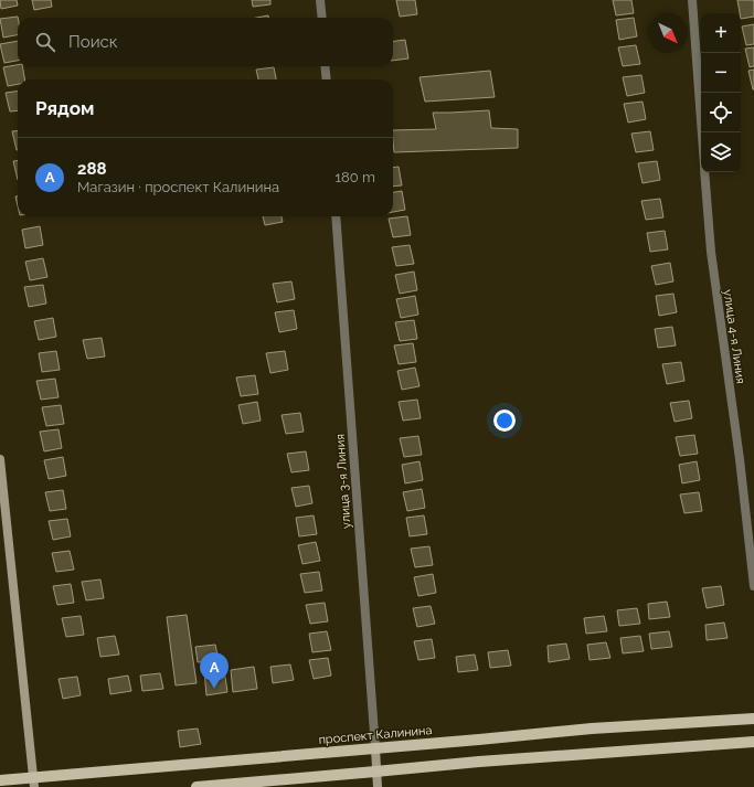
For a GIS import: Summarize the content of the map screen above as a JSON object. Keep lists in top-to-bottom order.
{
  "streets": {
    "main road": ["проспект Калинина"],
    "street": ["улица 4-я Линия", "улица 3-я Линия"]
  },
  "crossings": [
    ["улица 3-я Линия", "проспект Калинина"]
  ],
  "north": "bottom right",
  "page": {
    "map_buttons": ["+", "−"],
    "search": "Поиск",
    "heading": "Рядом",
    "list": [
      {
        "mark": "A",
        "name": "288",
        "note": "Магазин · проспект Калинина",
        "value": "180 m"
      }
    ],
    "pins": "A"
  }
}
